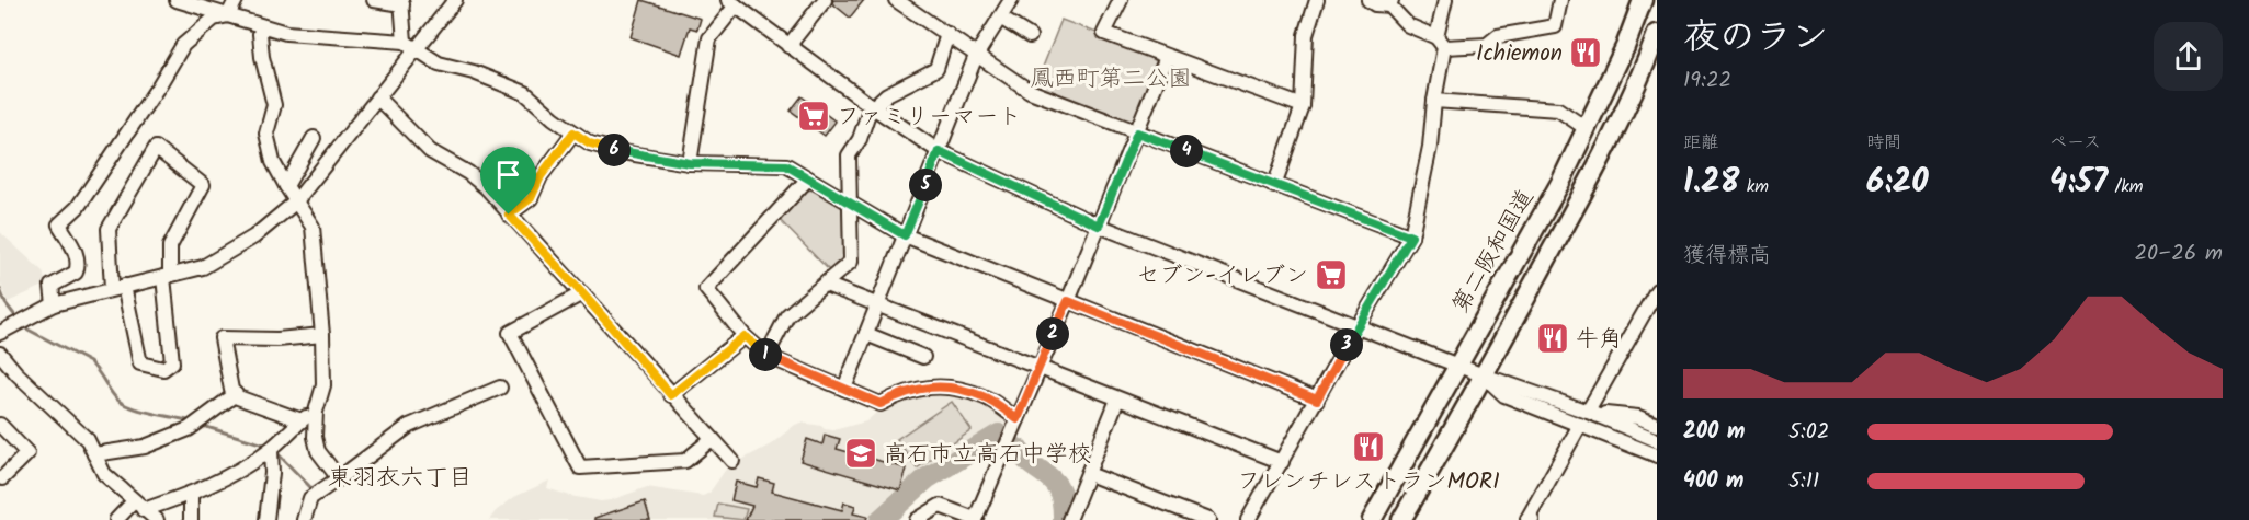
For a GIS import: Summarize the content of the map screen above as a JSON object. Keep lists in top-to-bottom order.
{
  "streets": {
    "highway": ["第二阪和国道"]
  },
  "districts": ["東羽衣六丁目"],
  "parks": ["鳳西町第二公園"],
  "places": {
    "restaurant": ["Ichiemon", "牛角", "フレンチレストランMORI"],
    "supermarket": ["ファミリーマート", "セブン-イレブン"],
    "school or university": ["高石市立高石中学校"]
  },
  "page": {
    "heading": ["夜のラン", "19:22"],
    "stats": [
      ["距離", "1.28 km"],
      ["時間", "6:20"],
      ["ペース", "4:57 /km"]
    ],
    "pins": [
      "6",
      "4",
      "5",
      "2",
      "3",
      "1"
    ],
    "chart": ["獲得標高", "20–26 m"],
    "list": [
      {
        "name": "200 m",
        "note": "5:02"
      },
      {
        "name": "400 m",
        "note": "5:11"
      }
    ]
  }
}
